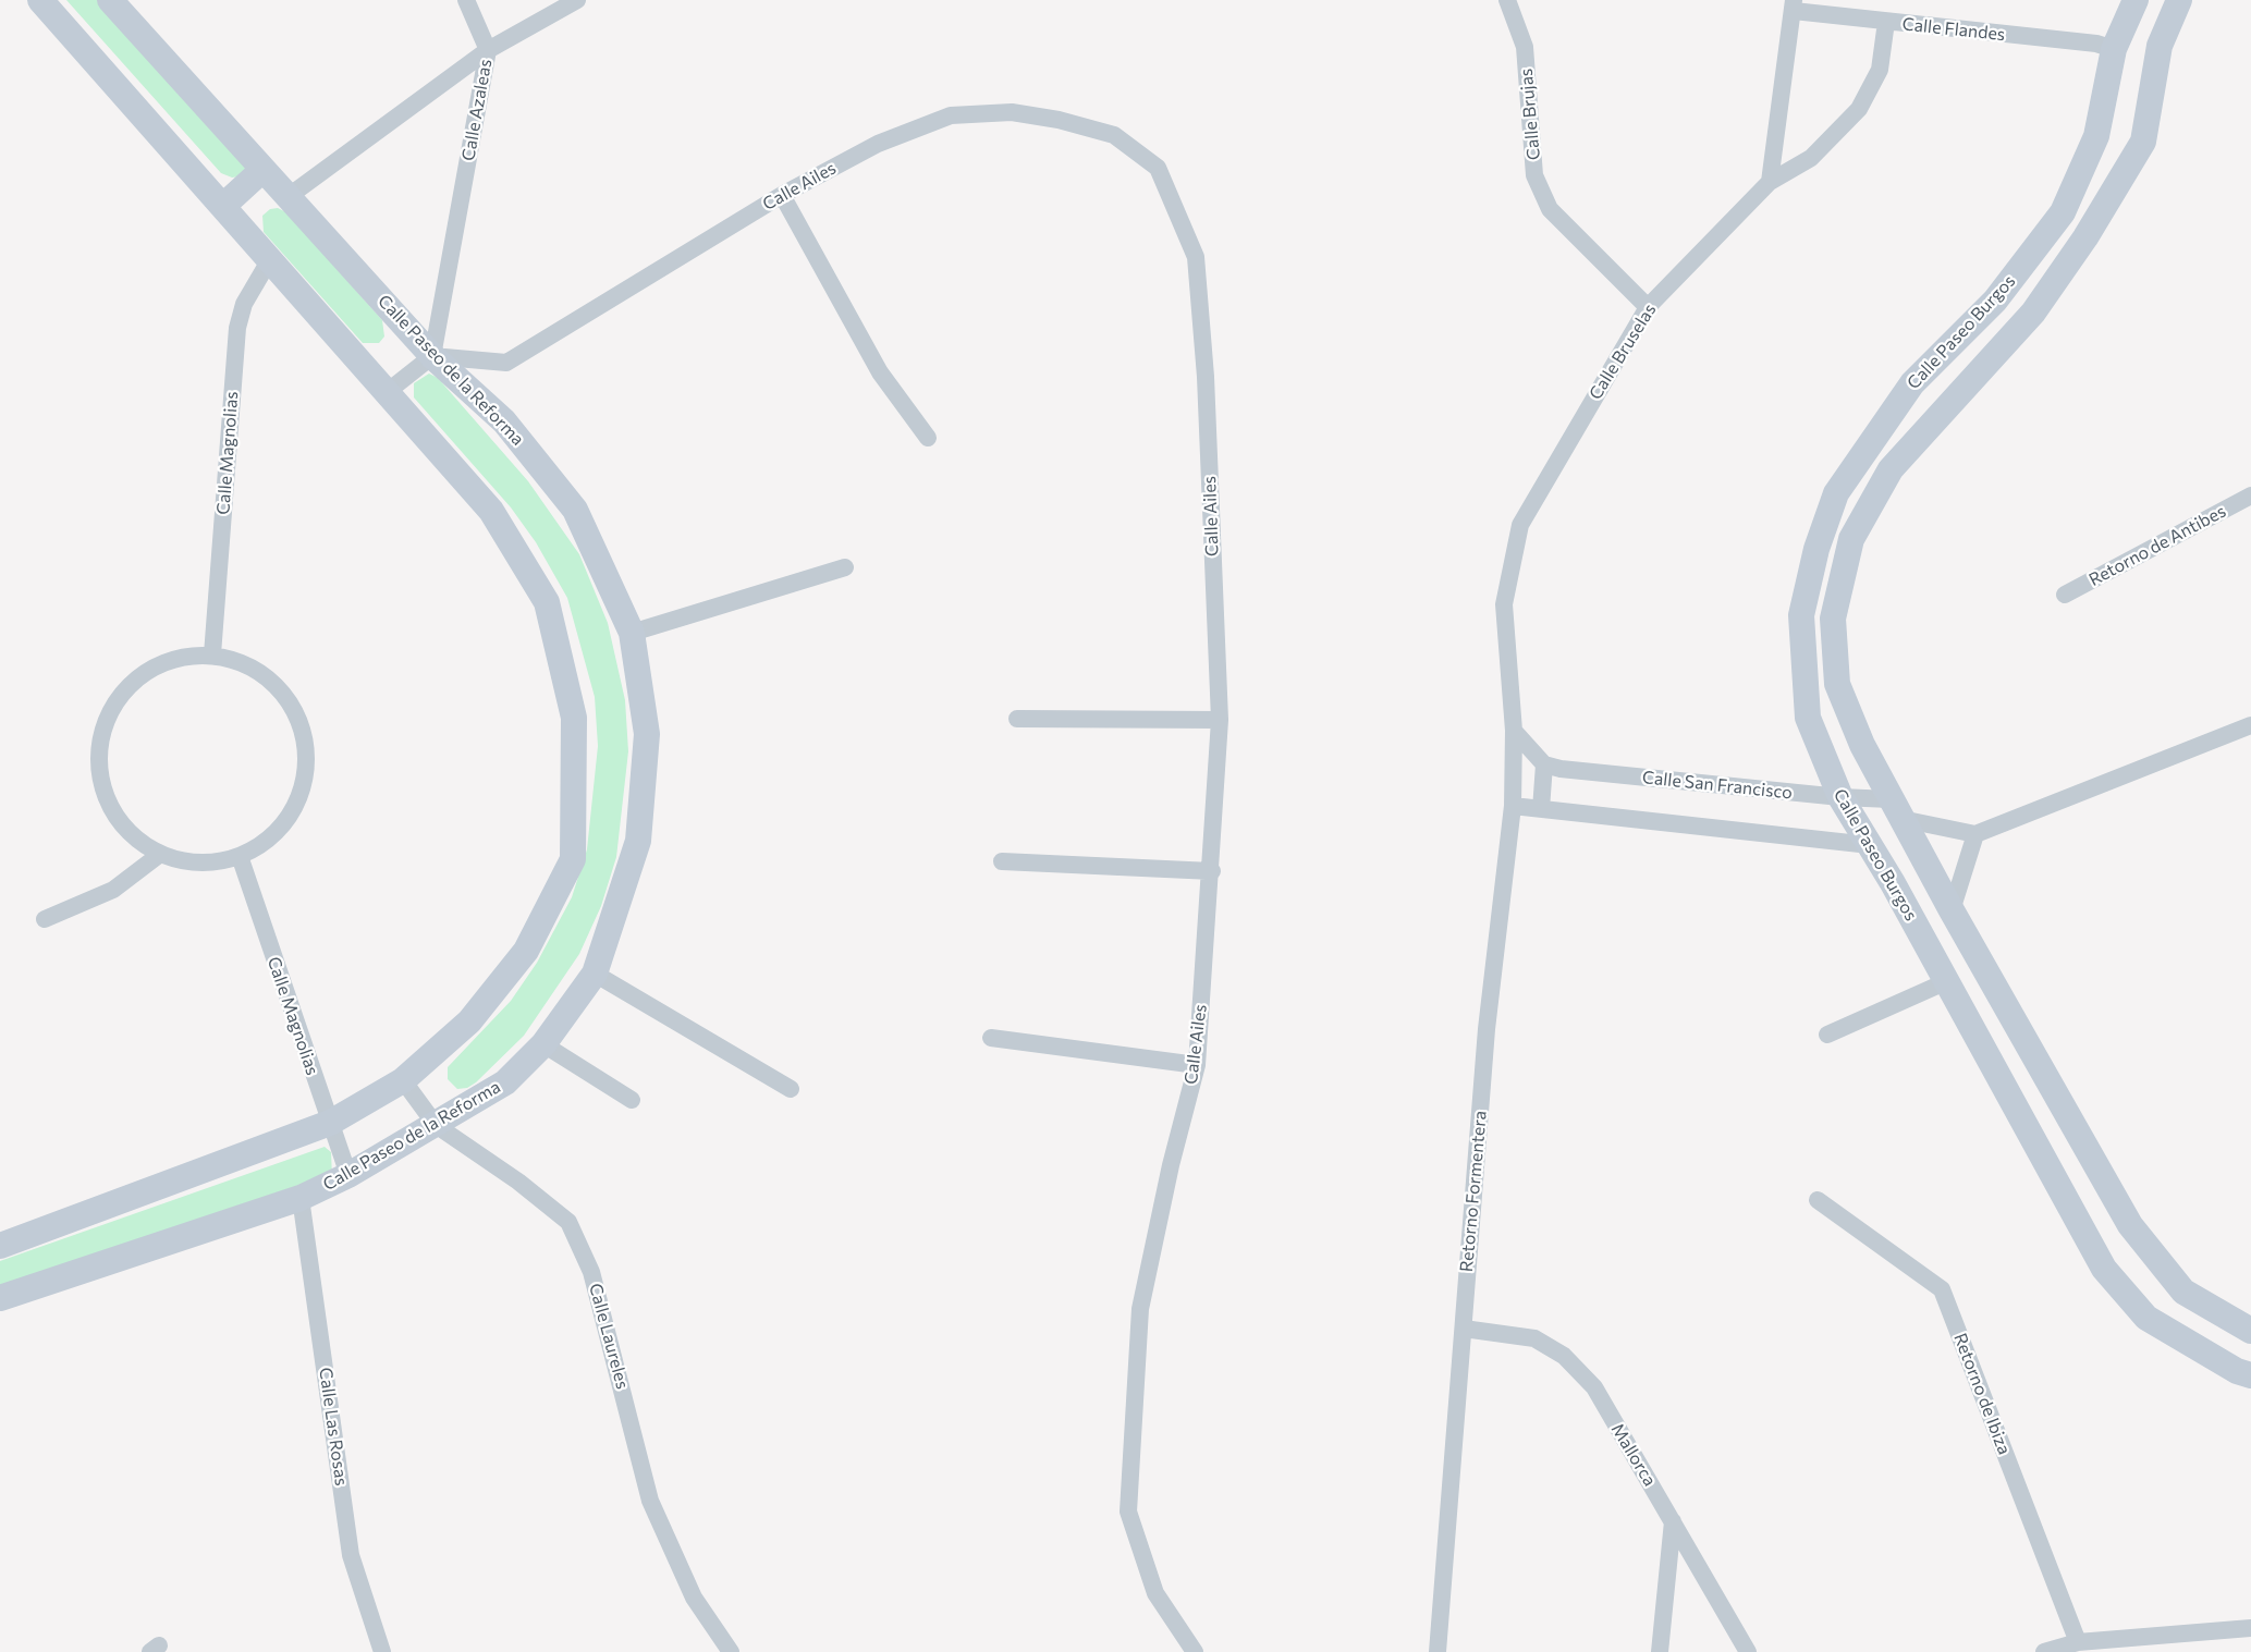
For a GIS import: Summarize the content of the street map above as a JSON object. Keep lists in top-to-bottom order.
{
  "streets": {
    "main road": ["Calle Paseo Burgos", "Calle Paseo de la Reforma"],
    "street": [
      "Calle Flandes",
      "Calle Azaleas",
      "Calle Brujas",
      "Calle Ailes",
      "Calle Bruselas",
      "Calle Magnolias",
      "Retorno de Antibes",
      "Calle San Francisco",
      "Retorno Formentera",
      "Calle Laureles",
      "Retorno de Ibiza",
      "Calle Las Rosas",
      "Mallorca"
    ]
  },
  "crossings": [
    ["Calle Flandes", "Calle Paseo Burgos"],
    ["Calle Flandes", "Calle Bruselas"],
    ["Calle Azaleas", "Calle Ailes"],
    ["Calle Azaleas", "Calle Paseo de la Reforma"],
    ["Calle Brujas", "Calle Bruselas"],
    ["Calle Ailes", "Calle Paseo de la Reforma"],
    ["Calle Paseo Burgos", "Calle San Francisco"],
    ["Calle Bruselas", "Retorno Formentera"],
    ["Calle Paseo de la Reforma", "Calle Magnolias"],
    ["Calle Paseo de la Reforma", "Calle Laureles"],
    ["Calle Paseo de la Reforma", "Calle Las Rosas"],
    ["Retorno Formentera", "Mallorca"]
  ]
}
